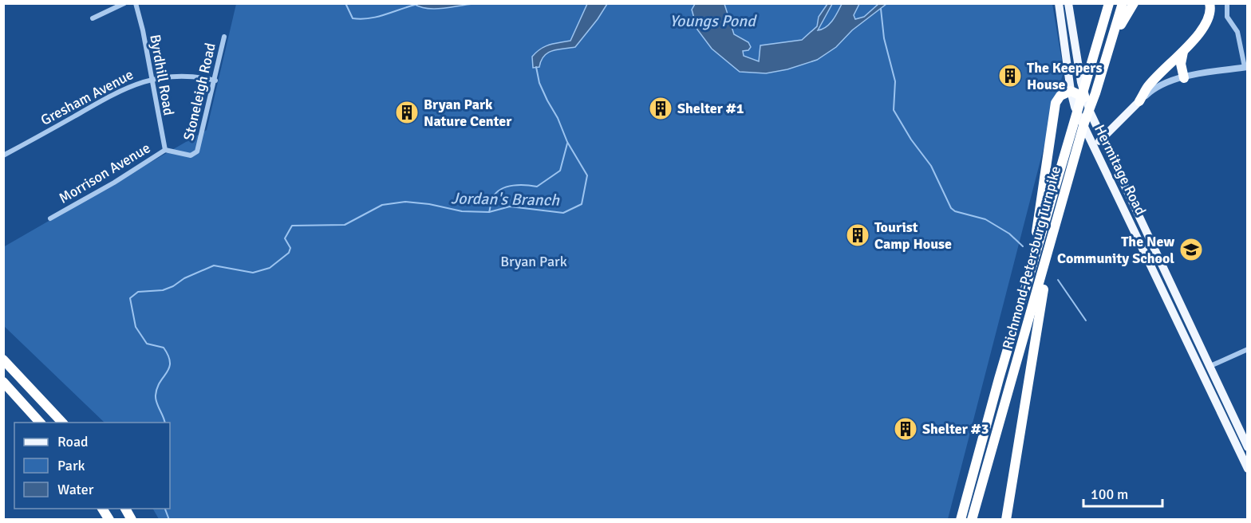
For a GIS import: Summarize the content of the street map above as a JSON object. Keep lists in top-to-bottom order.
{
  "streets": {
    "highway": ["Richmond-Petersburg Turnpike"],
    "main road": ["Hermitage Road"],
    "street": [
      "Byrdhill Road",
      "Stoneleigh Road",
      "Gresham Avenue",
      "Morrison Avenue"
    ]
  },
  "crossings": [
    ["Byrdhill Road", "Gresham Avenue"],
    ["Byrdhill Road", "Morrison Avenue"],
    ["Stoneleigh Road", "Gresham Avenue"],
    ["Stoneleigh Road", "Morrison Avenue"]
  ],
  "water": ["Youngs Pond", "Jordan's Branch"],
  "parks": ["Bryan Park"],
  "places": {
    "building": [
      "The Keepers House",
      "Shelter #1",
      "Bryan Park Nature Center",
      "Tourist Camp House",
      "Shelter #3"
    ],
    "school or university": ["The New Community School"]
  },
  "legend": ["Road", "Park", "Water"],
  "scale_bar": "100 m"
}
